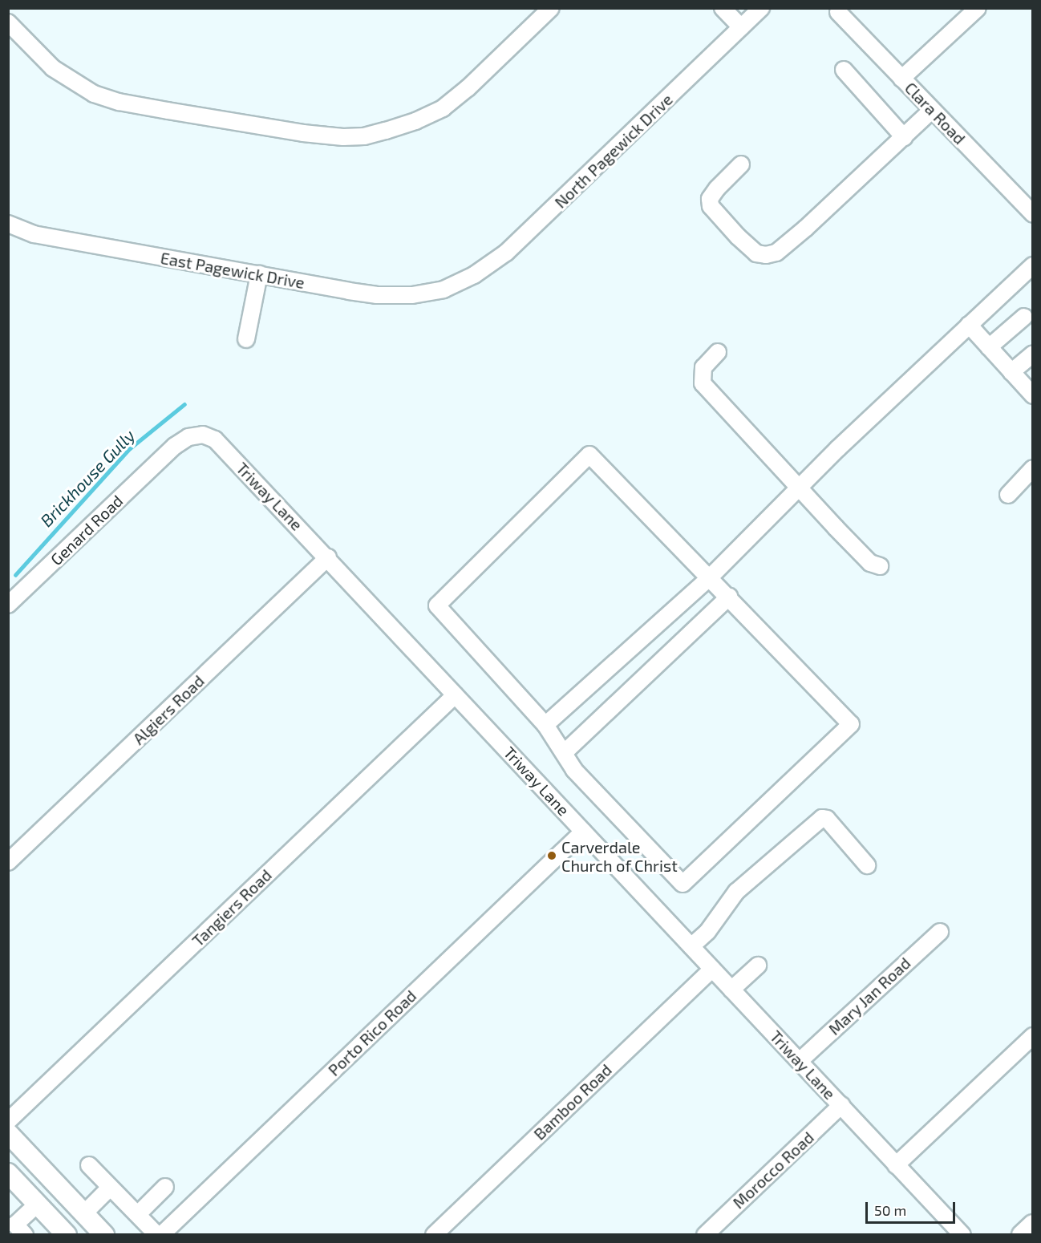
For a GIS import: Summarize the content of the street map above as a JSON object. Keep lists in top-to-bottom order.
{
  "streets": {
    "street": [
      "Clara Road",
      "North Pagewick Drive",
      "East Pagewick Drive",
      "Triway Lane",
      "Genard Road",
      "Algiers Road",
      "Tangiers Road",
      "Mary Jan Road",
      "Porto Rico Road",
      "Bamboo Road",
      "Morocco Road"
    ]
  },
  "crossings": [
    ["North Pagewick Drive", "East Pagewick Drive"],
    ["Triway Lane", "Genard Road"],
    ["Triway Lane", "Algiers Road"],
    ["Triway Lane", "Tangiers Road"],
    ["Triway Lane", "Mary Jan Road"],
    ["Triway Lane", "Porto Rico Road"],
    ["Triway Lane", "Bamboo Road"],
    ["Triway Lane", "Morocco Road"]
  ],
  "water": ["Brickhouse Gully"],
  "places": ["Carverdale Church of Christ"],
  "scale_bar": "50 m"
}
